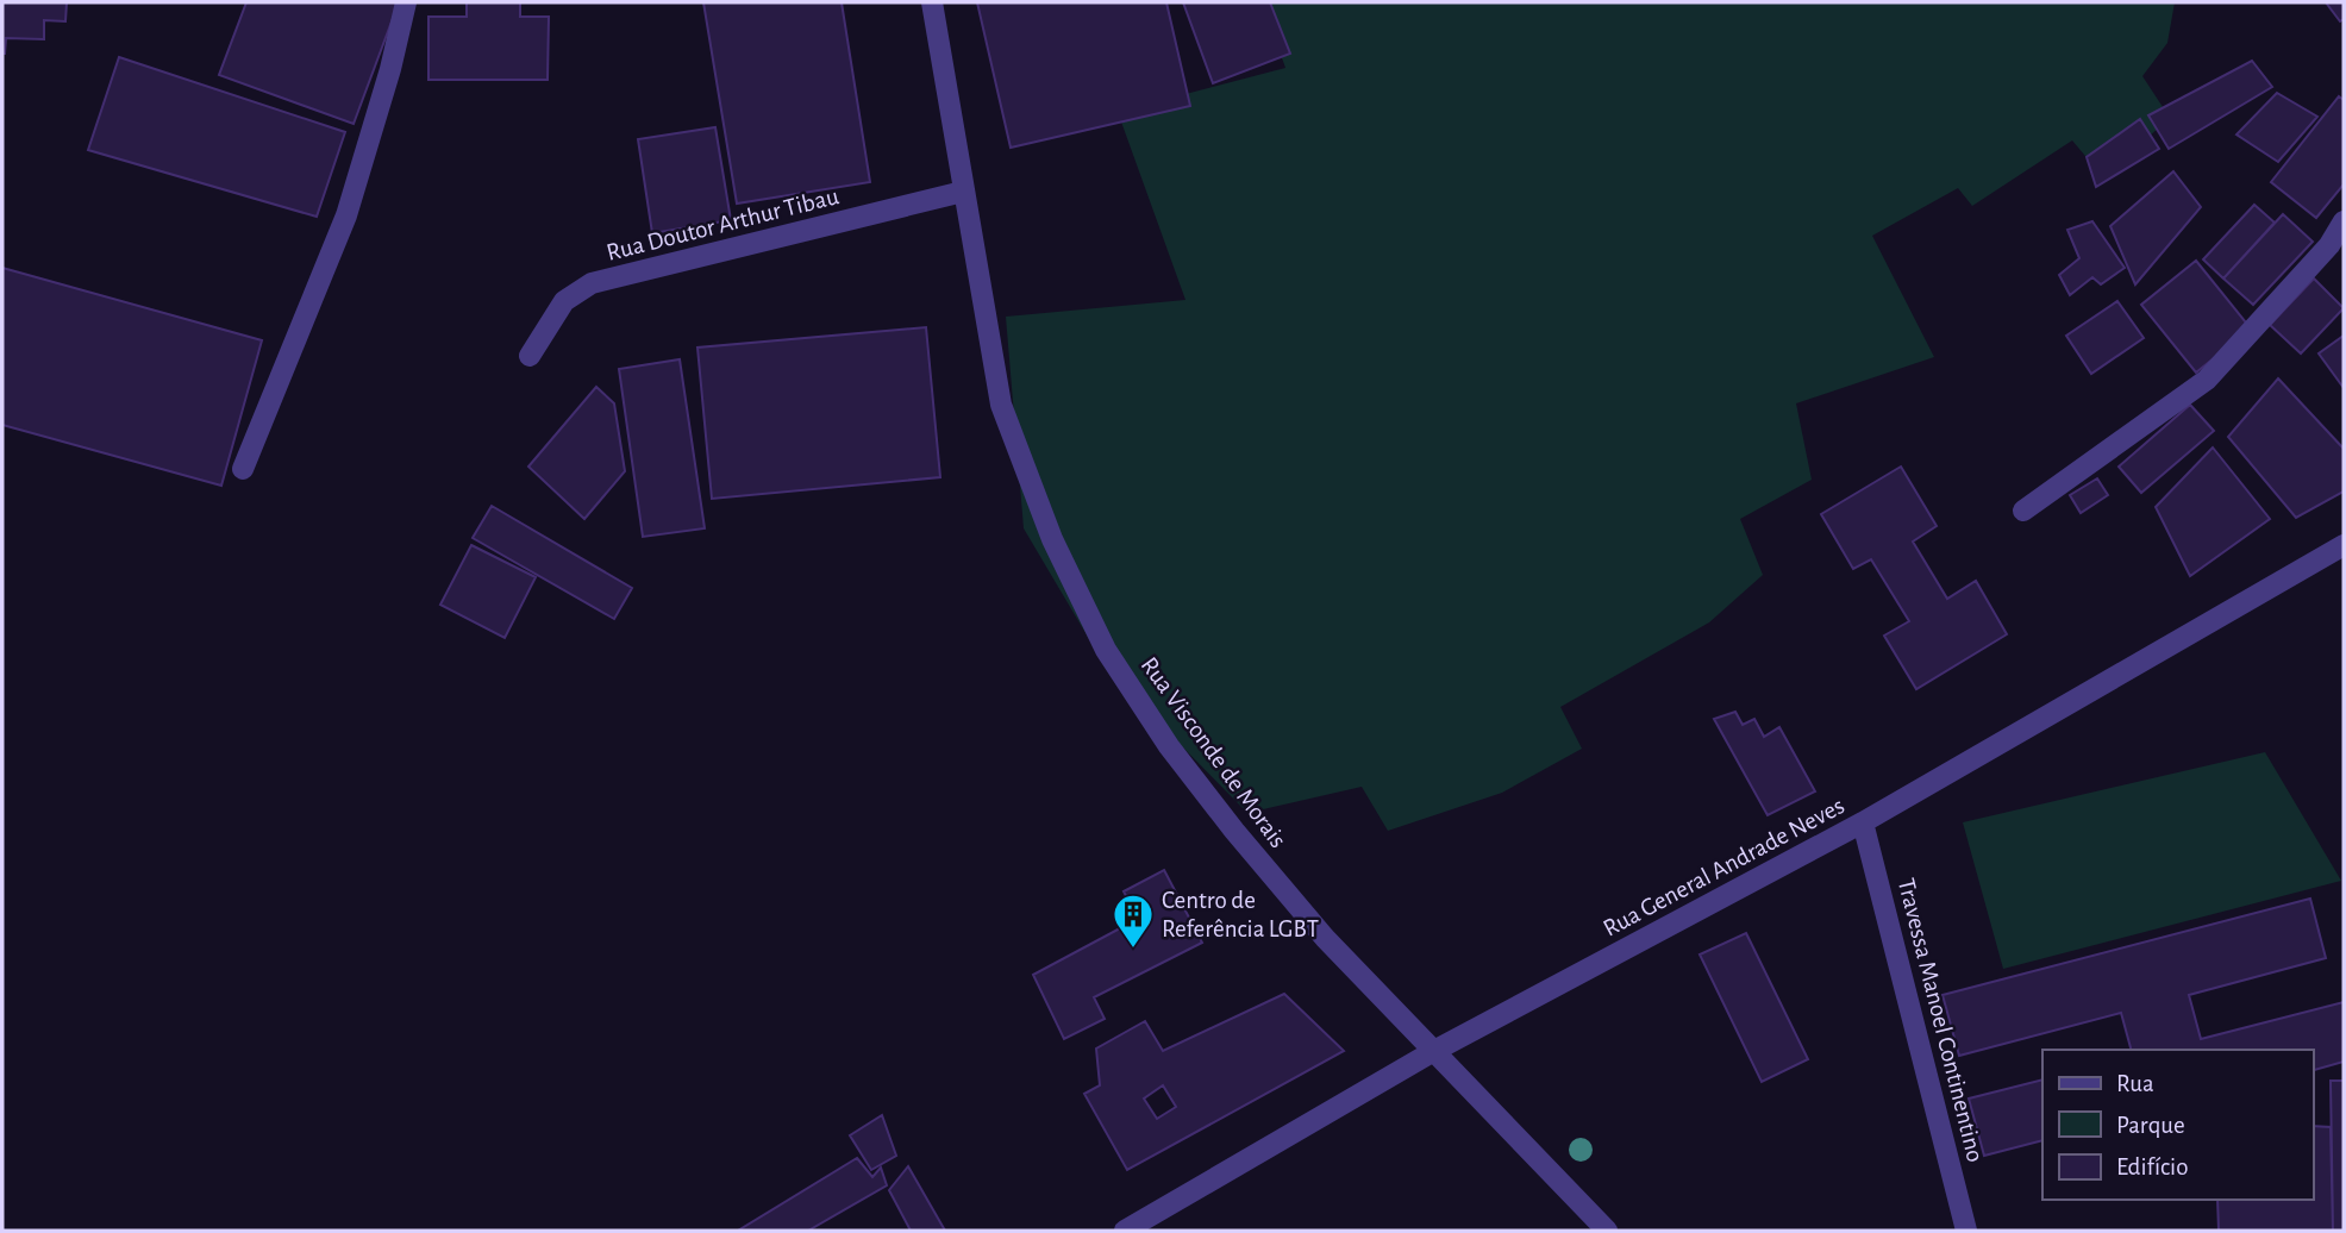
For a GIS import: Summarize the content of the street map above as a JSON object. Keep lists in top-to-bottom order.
{
  "streets": {
    "street": [
      "Rua Doutor Arthur Tibau",
      "Rua Visconde de Morais",
      "Rua General Andrade Neves",
      "Travessa Manoel Continentino"
    ]
  },
  "crossings": [
    ["Rua Doutor Arthur Tibau", "Rua Visconde de Morais"],
    ["Rua Visconde de Morais", "Rua General Andrade Neves"],
    ["Rua General Andrade Neves", "Travessa Manoel Continentino"]
  ],
  "places": {
    "building": ["Centro de Referência LGBT"]
  },
  "legend": ["Rua", "Parque", "Edifício"]
}
